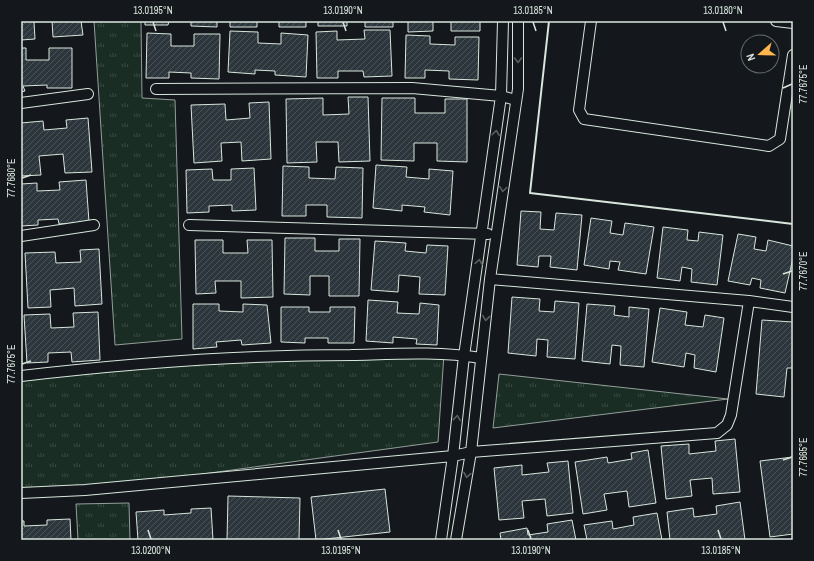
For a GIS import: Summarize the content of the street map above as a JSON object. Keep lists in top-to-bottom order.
{
  "north": "left",
  "coordinates": [
    "13.0195°N",
    "13.0190°N",
    "13.0185°N",
    "13.0180°N",
    "77.7675°E",
    "77.7680°E",
    "77.7670°E",
    "77.7665°E",
    "13.0200°N"
  ]
}
